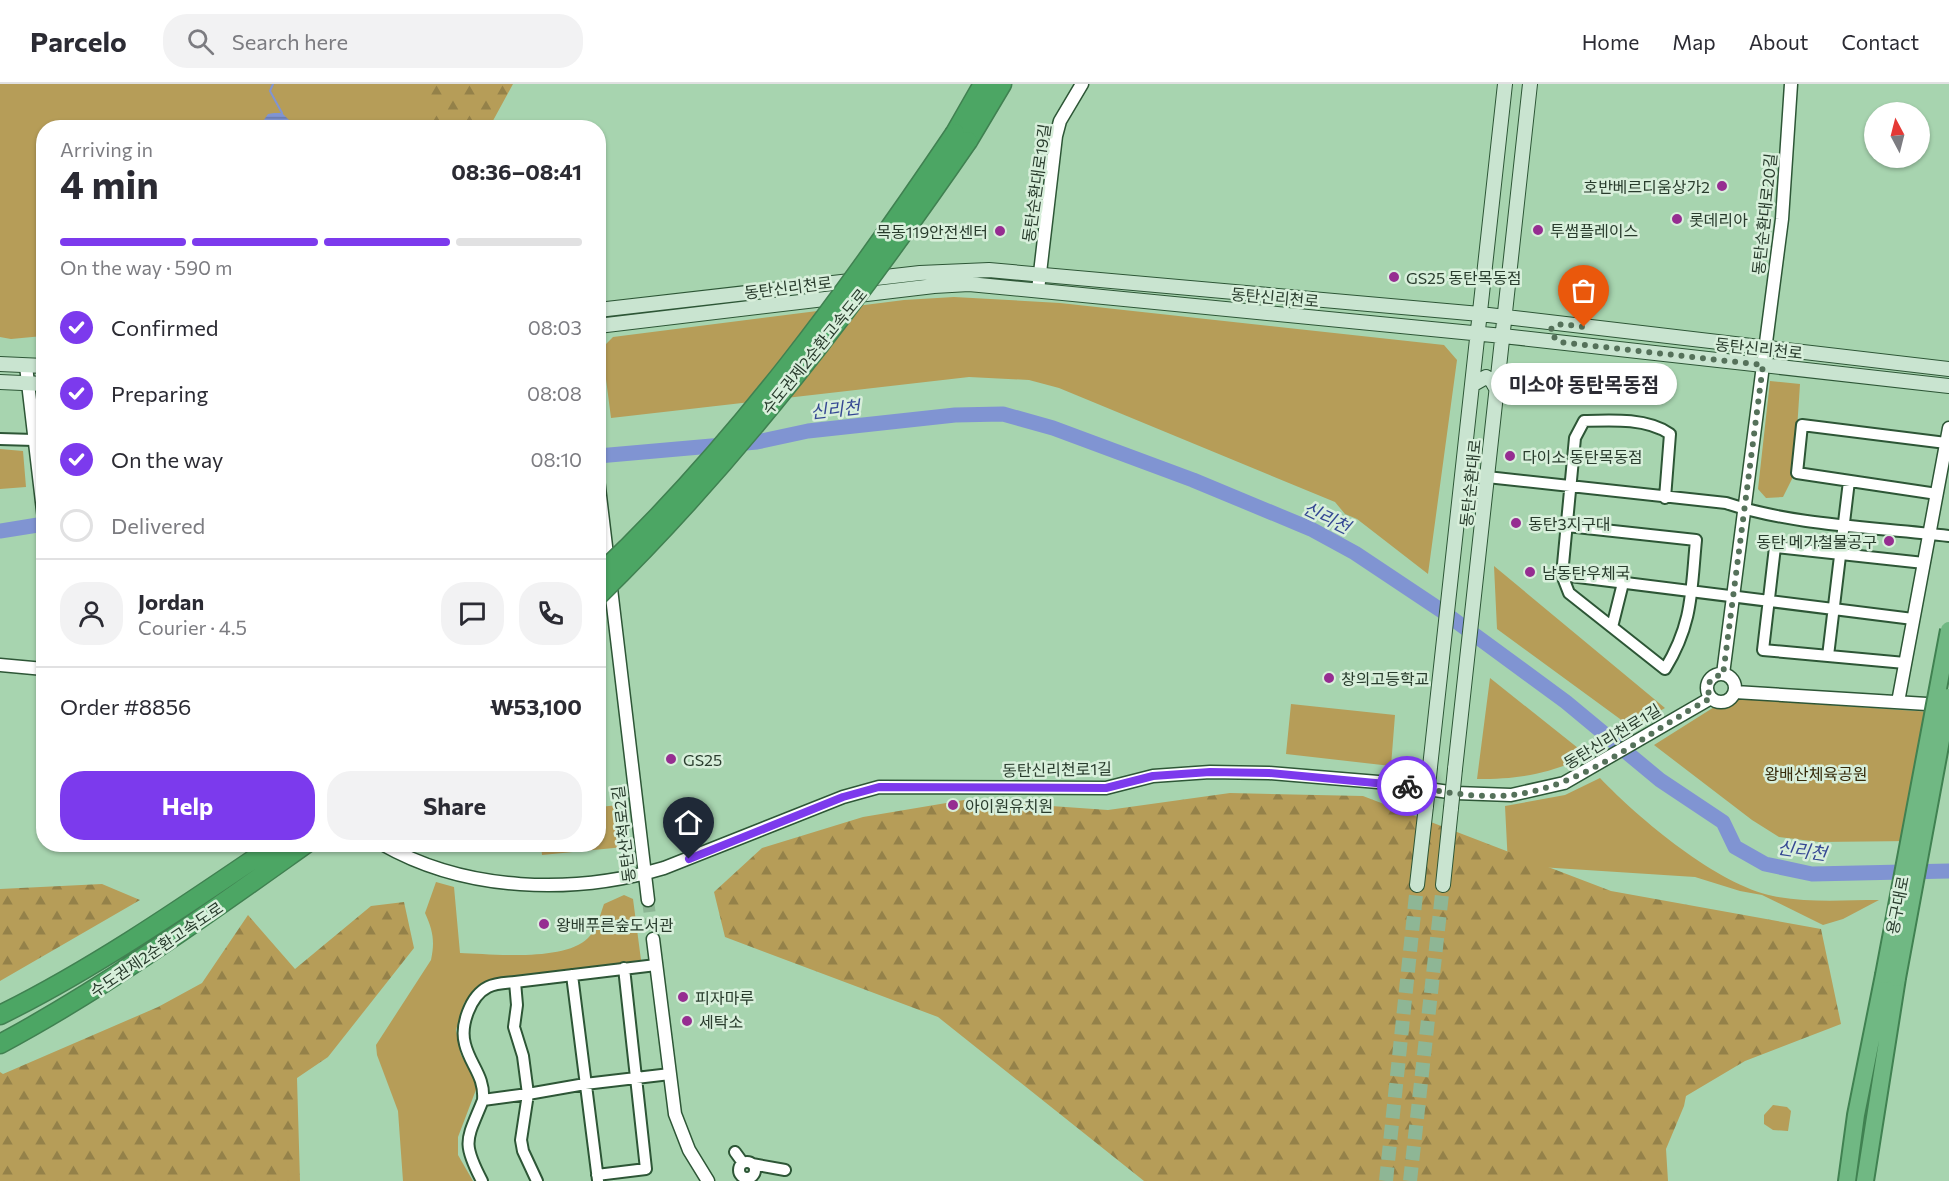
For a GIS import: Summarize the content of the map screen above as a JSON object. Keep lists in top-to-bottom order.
{
  "streets": {
    "highway": ["수도권제2순환고속도로", "용구대로"],
    "main road": ["동탄신리천로", "동탄순환대로"],
    "street": [
      "동탄순환대로19길",
      "동탄순환대로20길",
      "동탄신리천로1길",
      "동탄산척로2길"
    ]
  },
  "crossings": [
    ["동탄순환대로19길", "동탄신리천로"],
    ["동탄순환대로20길", "동탄신리천로"],
    ["동탄신리천로", "동탄순환대로"],
    ["동탄신리천로1길", "동탄산척로2길"]
  ],
  "water": ["신리천"],
  "parks": ["왕배산체육공원"],
  "places": [
    "호반베르디움상가2",
    "롯데리아",
    "투썸플레이스",
    "목동119안전센터",
    "GS25 동탄목동점",
    "미소야 동탄목동점",
    "다이소 동탄목동점",
    "동탄3지구대",
    "동탄 메가철물공구",
    "남동탄우체국",
    "창의고등학교",
    "GS25",
    "아이원유치원",
    "왕배푸른숲도서관",
    "피자마루",
    "세탁소"
  ],
  "north": "top",
  "page": {
    "header": "Parcelo",
    "search": "Search here",
    "nav": [
      "Home",
      "Map",
      "About",
      "Contact"
    ],
    "heading": ["4 min", "Arriving in", "08:36–08:41"],
    "panel": [
      "Jordan",
      "Courier · 4.5",
      "Order #8856",
      "₩53,100"
    ],
    "bar": "On the way · 590 m",
    "list": [
      ["Confirmed", "08:03"],
      ["Preparing", "08:08"],
      ["On the way", "08:10"],
      "Delivered"
    ],
    "bubble": "미소야 동탄목동점",
    "buttons": ["Help", "Share"]
  }
}
